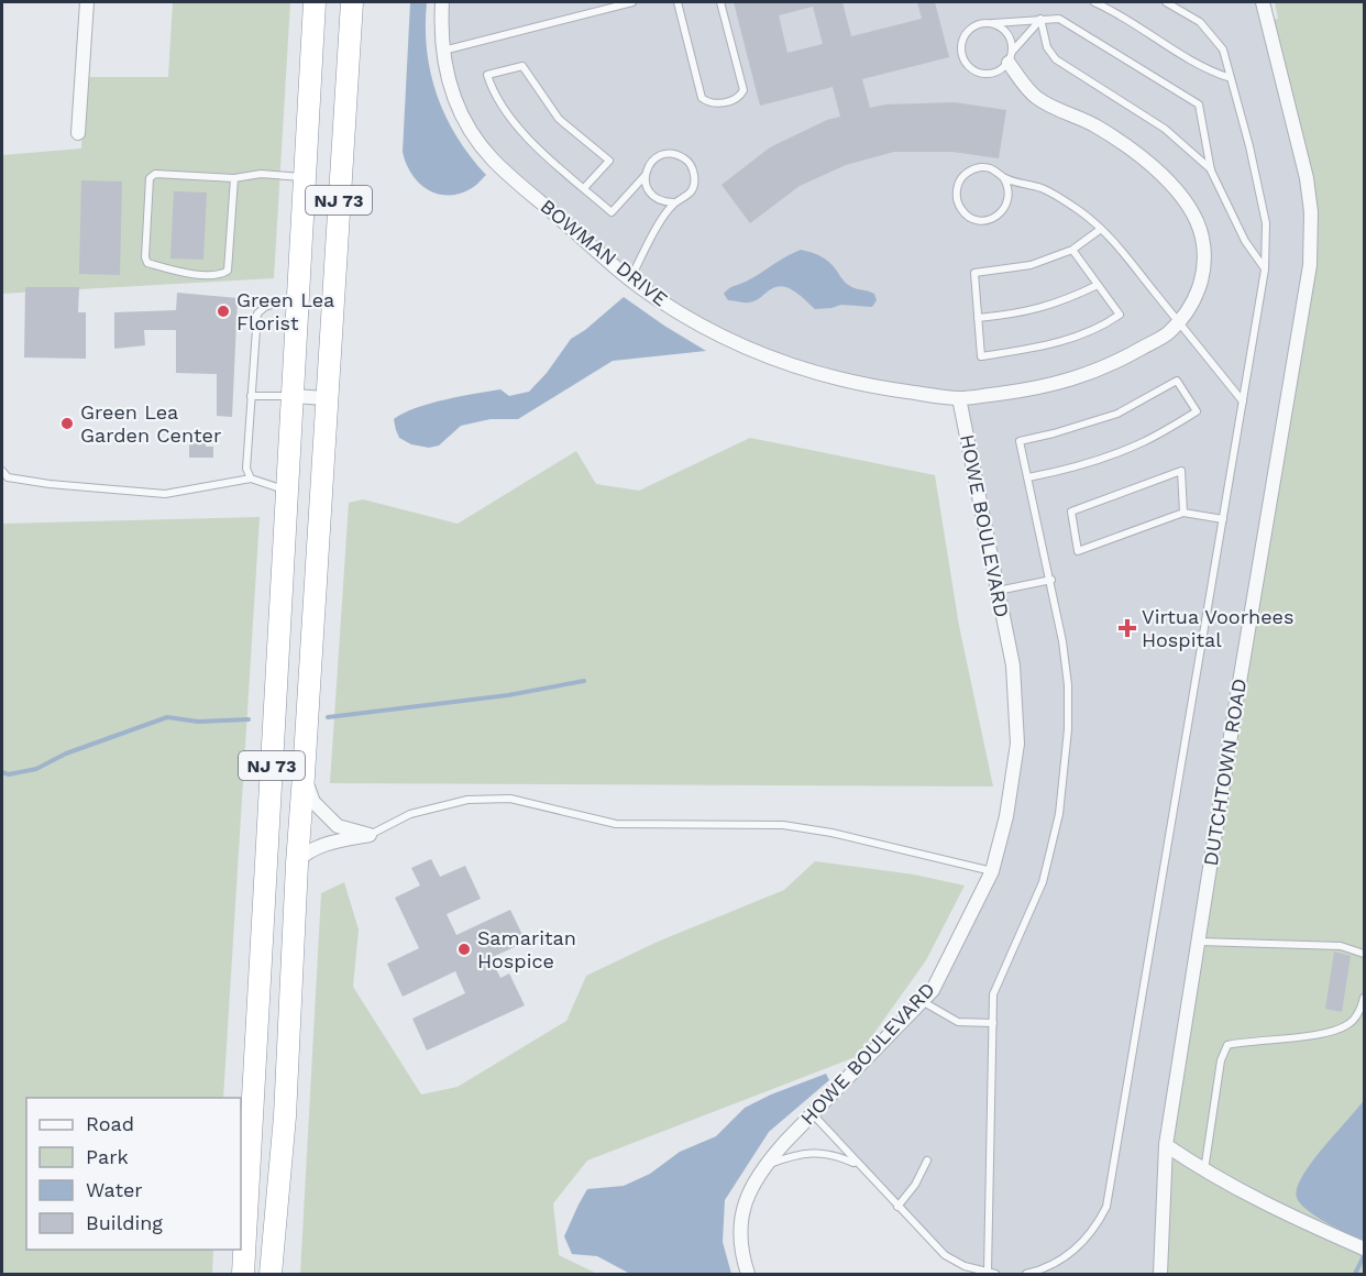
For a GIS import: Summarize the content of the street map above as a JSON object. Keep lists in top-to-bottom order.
{
  "streets": {
    "highway": ["NJ 73"],
    "street": ["BOWMAN DRIVE", "HOWE BOULEVARD", "DUTCHTOWN ROAD"]
  },
  "crossings": [
    ["BOWMAN DRIVE", "HOWE BOULEVARD"]
  ],
  "places": {
    "other": ["Green Lea Florist", "Green Lea Garden Center", "Samaritan Hospice"],
    "health": ["Virtua Voorhees Hospital"]
  },
  "legend": [
    "Road",
    "Park",
    "Water",
    "Building"
  ]
}
